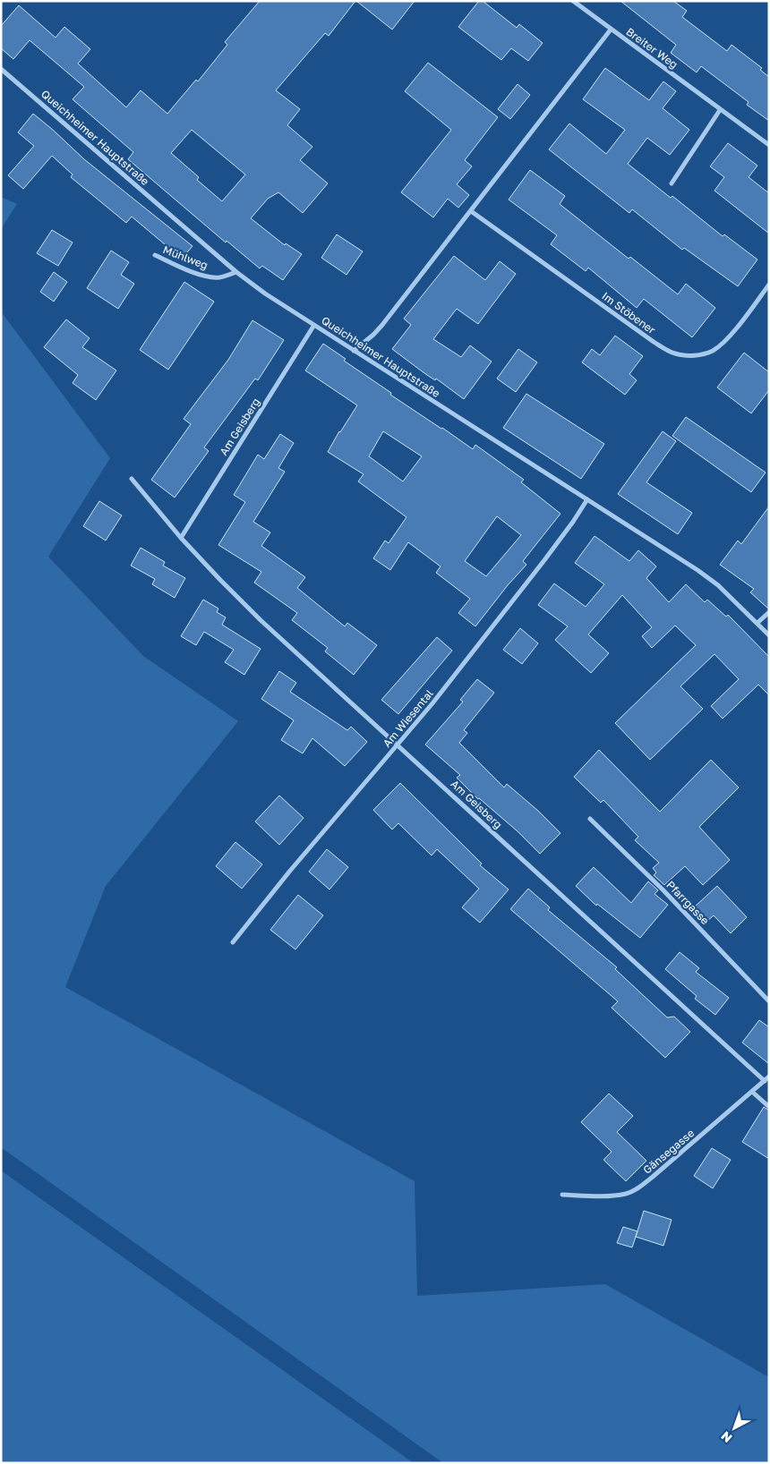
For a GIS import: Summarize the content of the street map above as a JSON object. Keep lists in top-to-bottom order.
{
  "streets": {
    "street": [
      "Breiter Weg",
      "Queichheimer Hauptstraße",
      "Mühlweg",
      "Im Stöbener",
      "Am Geisberg",
      "Am Wiesental",
      "Pfarrgasse",
      "Gänsegasse"
    ]
  },
  "crossings": [
    ["Queichheimer Hauptstraße", "Mühlweg"],
    ["Queichheimer Hauptstraße", "Am Geisberg"],
    ["Queichheimer Hauptstraße", "Am Wiesental"],
    ["Am Geisberg", "Am Wiesental"],
    ["Am Geisberg", "Gänsegasse"]
  ],
  "north": "bottom left"
}
